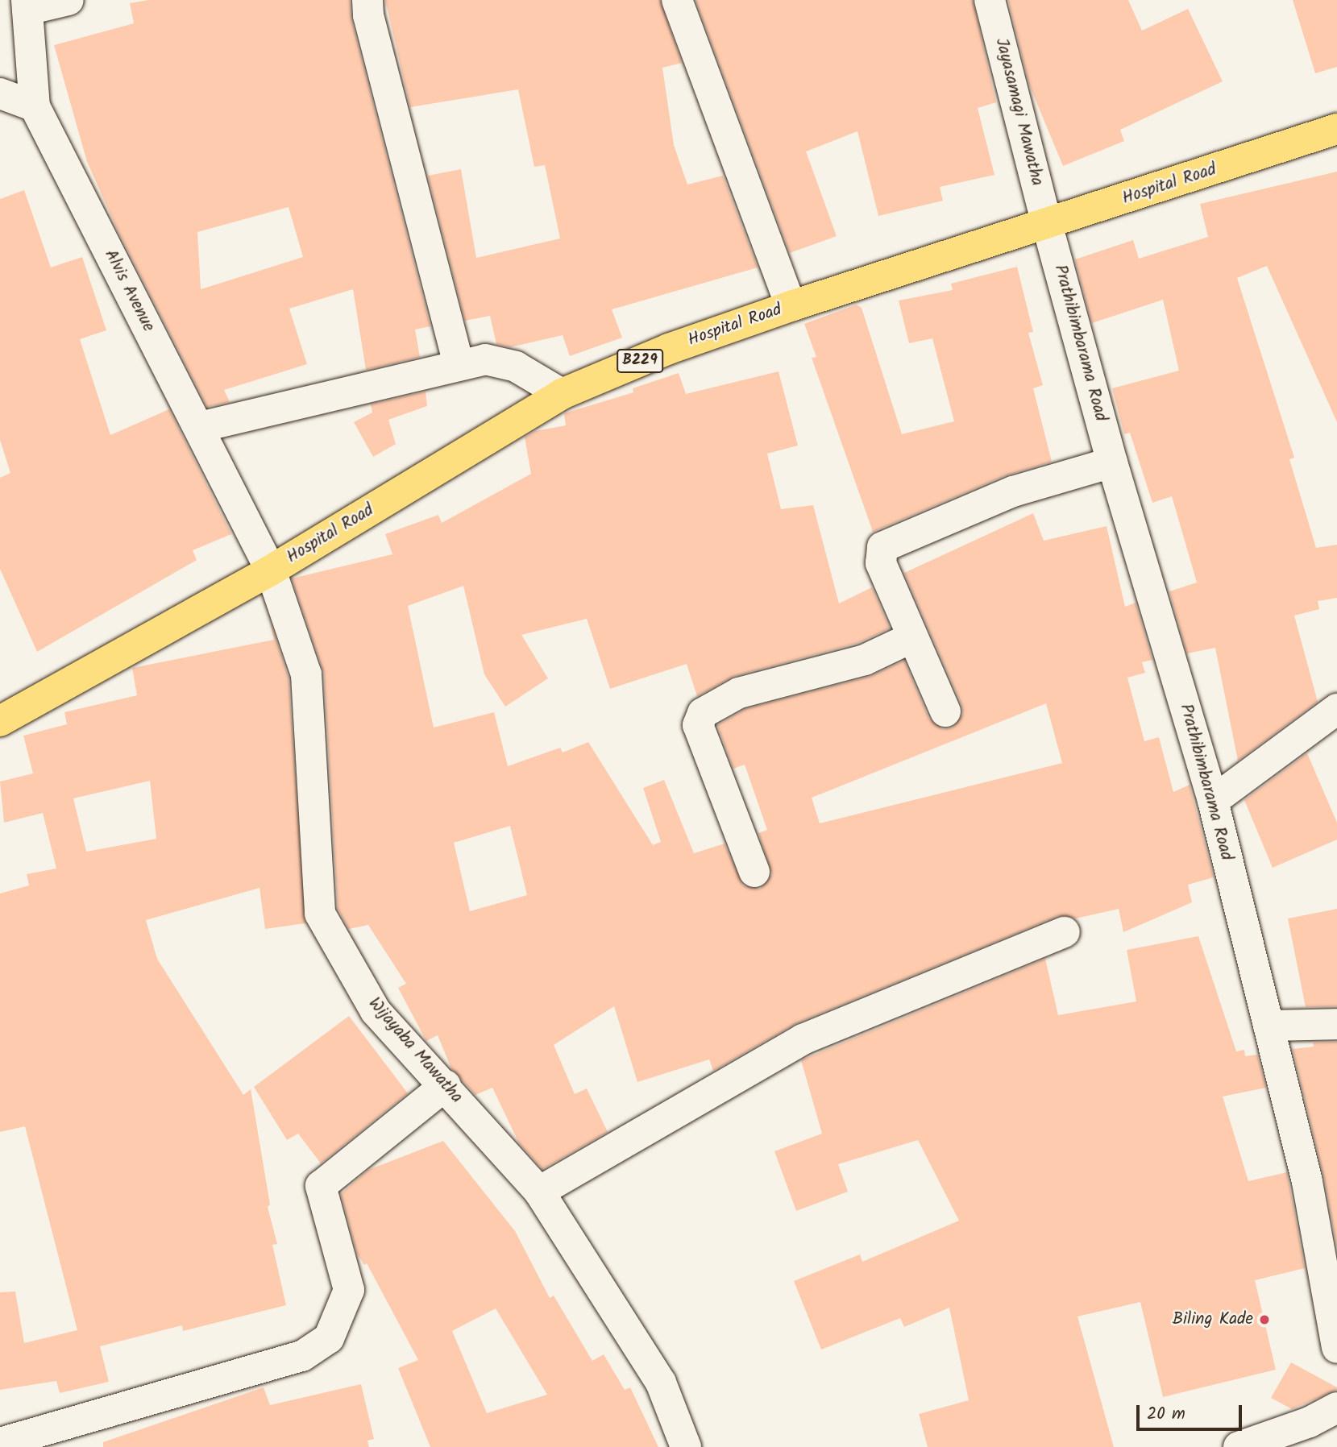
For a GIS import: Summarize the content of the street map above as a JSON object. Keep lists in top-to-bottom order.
{
  "streets": {
    "main road": ["Hospital Road", "B229"],
    "street": [
      "Jayasamagi Mawatha",
      "Alvis Avenue",
      "Prathibimbarama Road",
      "Wijayaba Mawatha"
    ]
  },
  "crossings": [
    ["Jayasamagi Mawatha", "Hospital Road"],
    ["Jayasamagi Mawatha", "Prathibimbarama Road"],
    ["Hospital Road", "Alvis Avenue"],
    ["Hospital Road", "Prathibimbarama Road"],
    ["Hospital Road", "Wijayaba Mawatha"],
    ["Alvis Avenue", "Wijayaba Mawatha"]
  ],
  "places": ["Biling Kade"],
  "scale_bar": "20 m"
}
